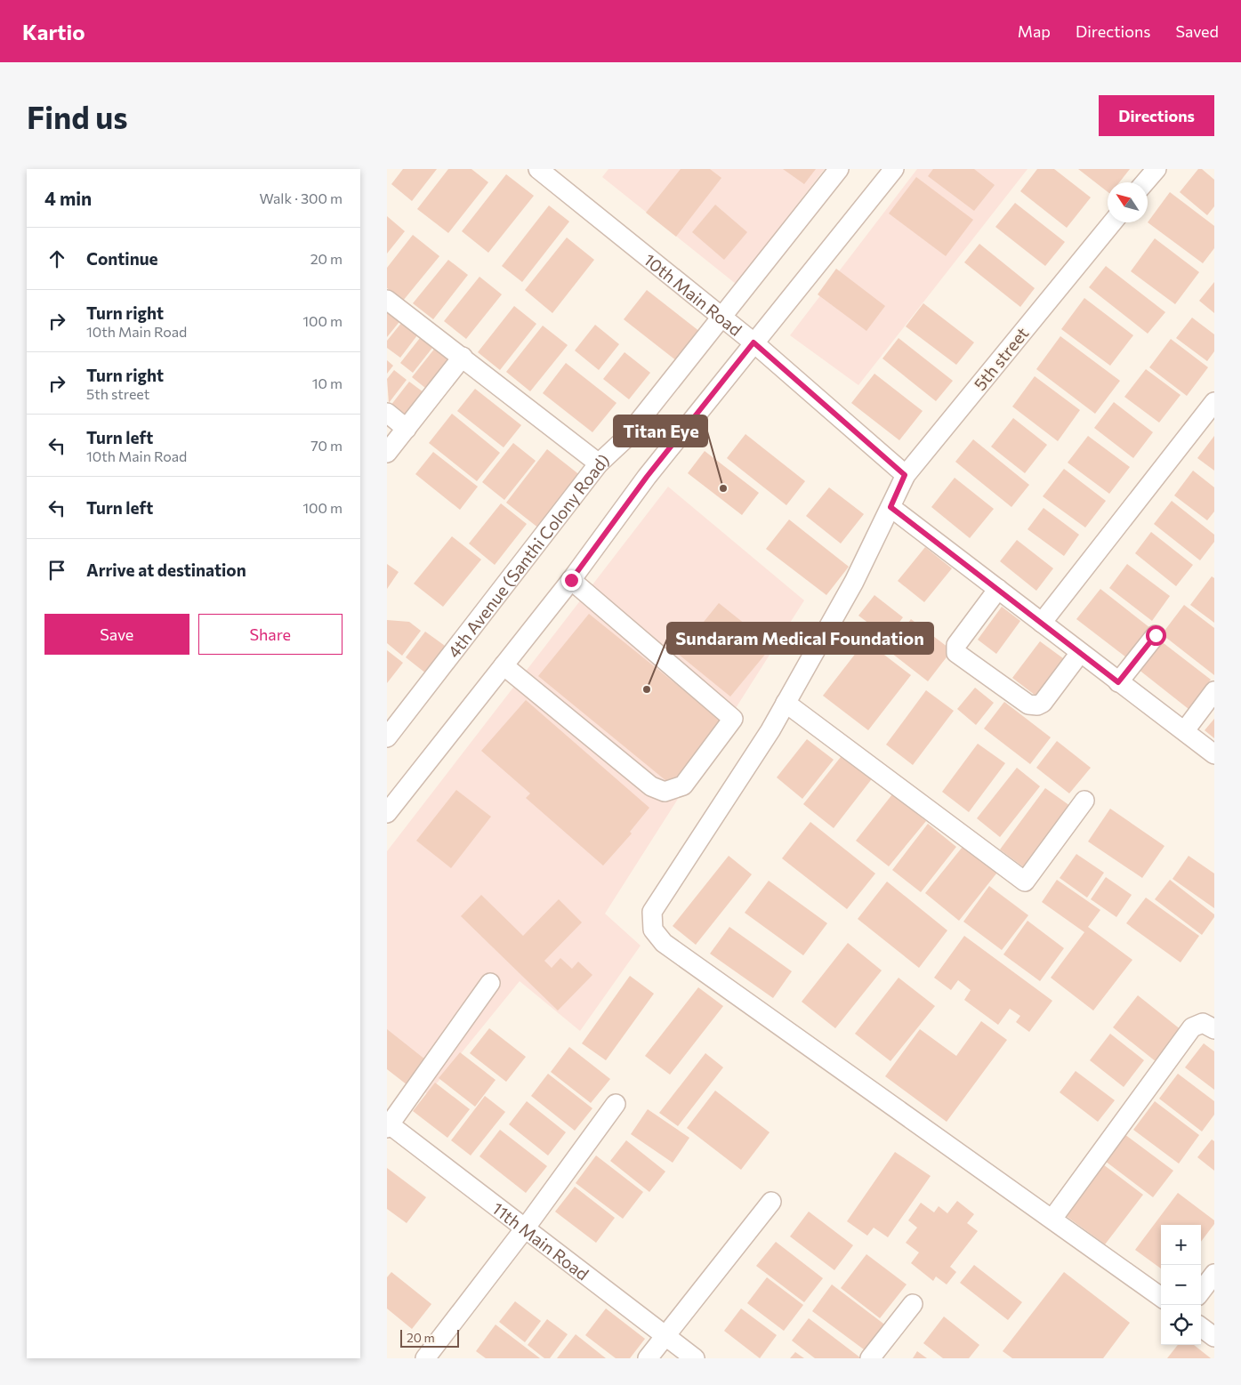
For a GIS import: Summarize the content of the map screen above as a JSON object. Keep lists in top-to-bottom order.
{
  "streets": {
    "street": [
      "10th Main Road",
      "5th street",
      "4th Avenue (Santhi Colony Road)",
      "11th Main Road"
    ]
  },
  "crossings": [
    ["10th Main Road", "5th street"],
    ["10th Main Road", "4th Avenue (Santhi Colony Road)"]
  ],
  "places": ["Titan Eye", "Sundaram Medical Foundation"],
  "scale_bar": "20 m",
  "north": "top left",
  "page": {
    "header": "Kartio",
    "nav": ["Map", "Directions", "Saved"],
    "buttons": [
      "Directions",
      ["Save", "Share"]
    ],
    "title": "Find us",
    "heading": ["4 min", "Walk · 300 m"],
    "list": [
      ["Continue", "20 m"],
      ["Turn right", "10th Main Road", "100 m"],
      ["Turn right", "5th street", "10 m"],
      ["Turn left", "10th Main Road", "70 m"],
      ["Turn left", "100 m"],
      "Arrive at destination"
    ],
    "map_buttons": ["+", "−"],
    "scale": "20 m"
  }
}
